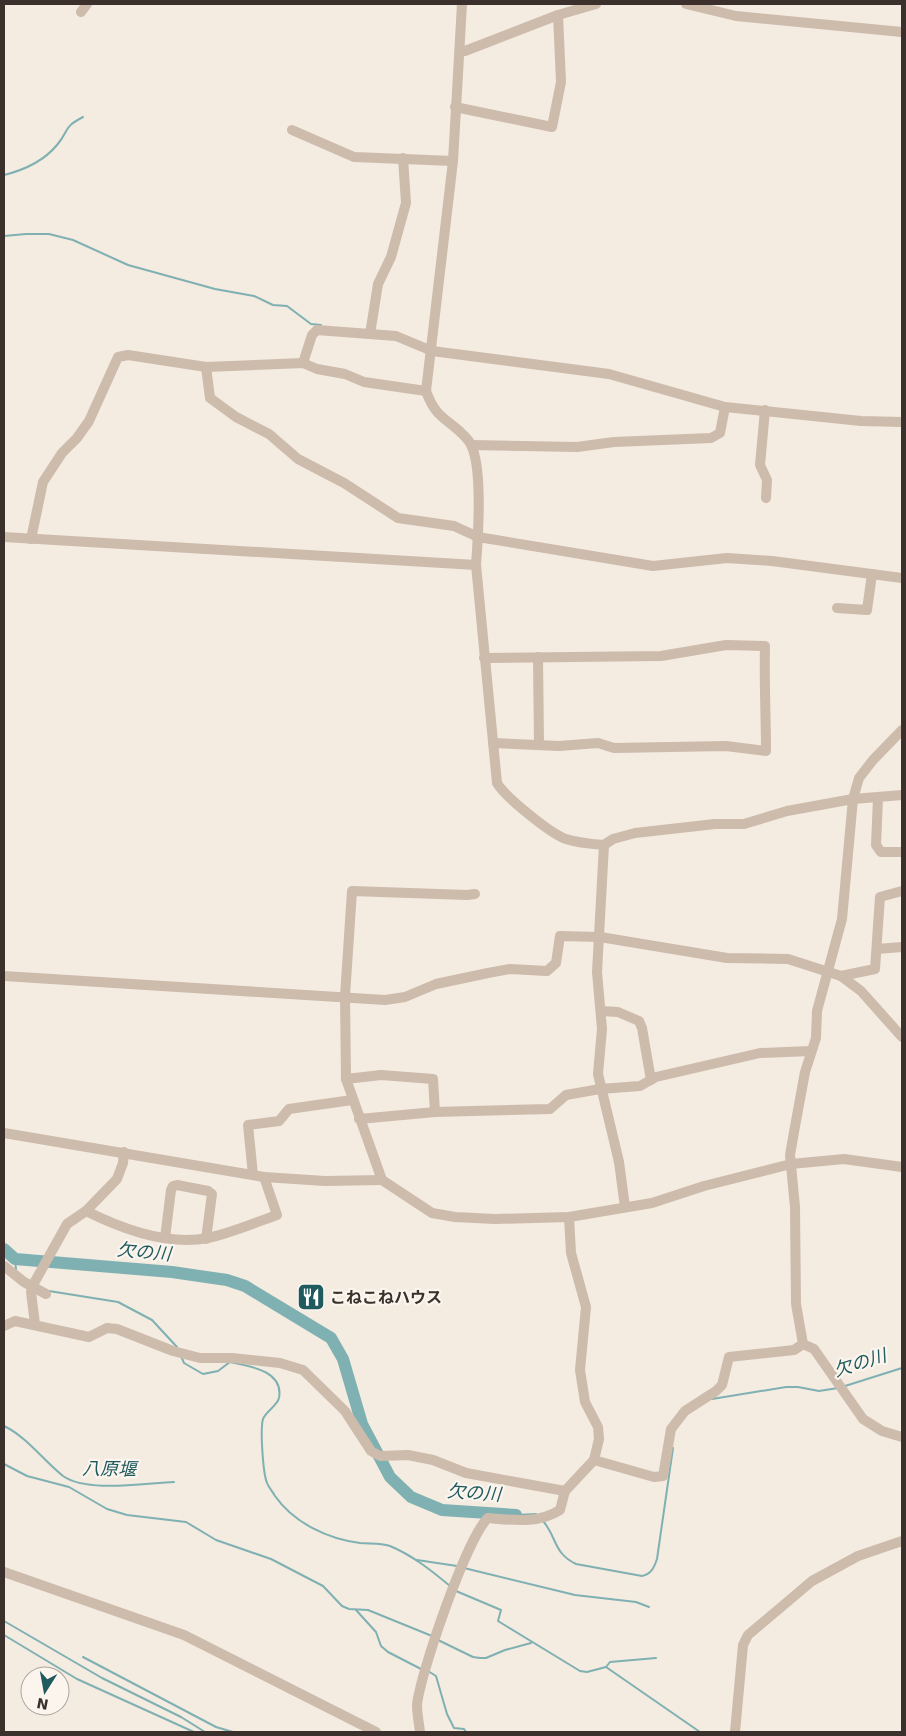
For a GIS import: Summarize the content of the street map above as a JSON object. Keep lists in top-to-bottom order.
{
  "water": ["欠の川", "八原堰"],
  "places": {
    "restaurant": ["こねこねハウス"]
  },
  "north": "bottom"
}
